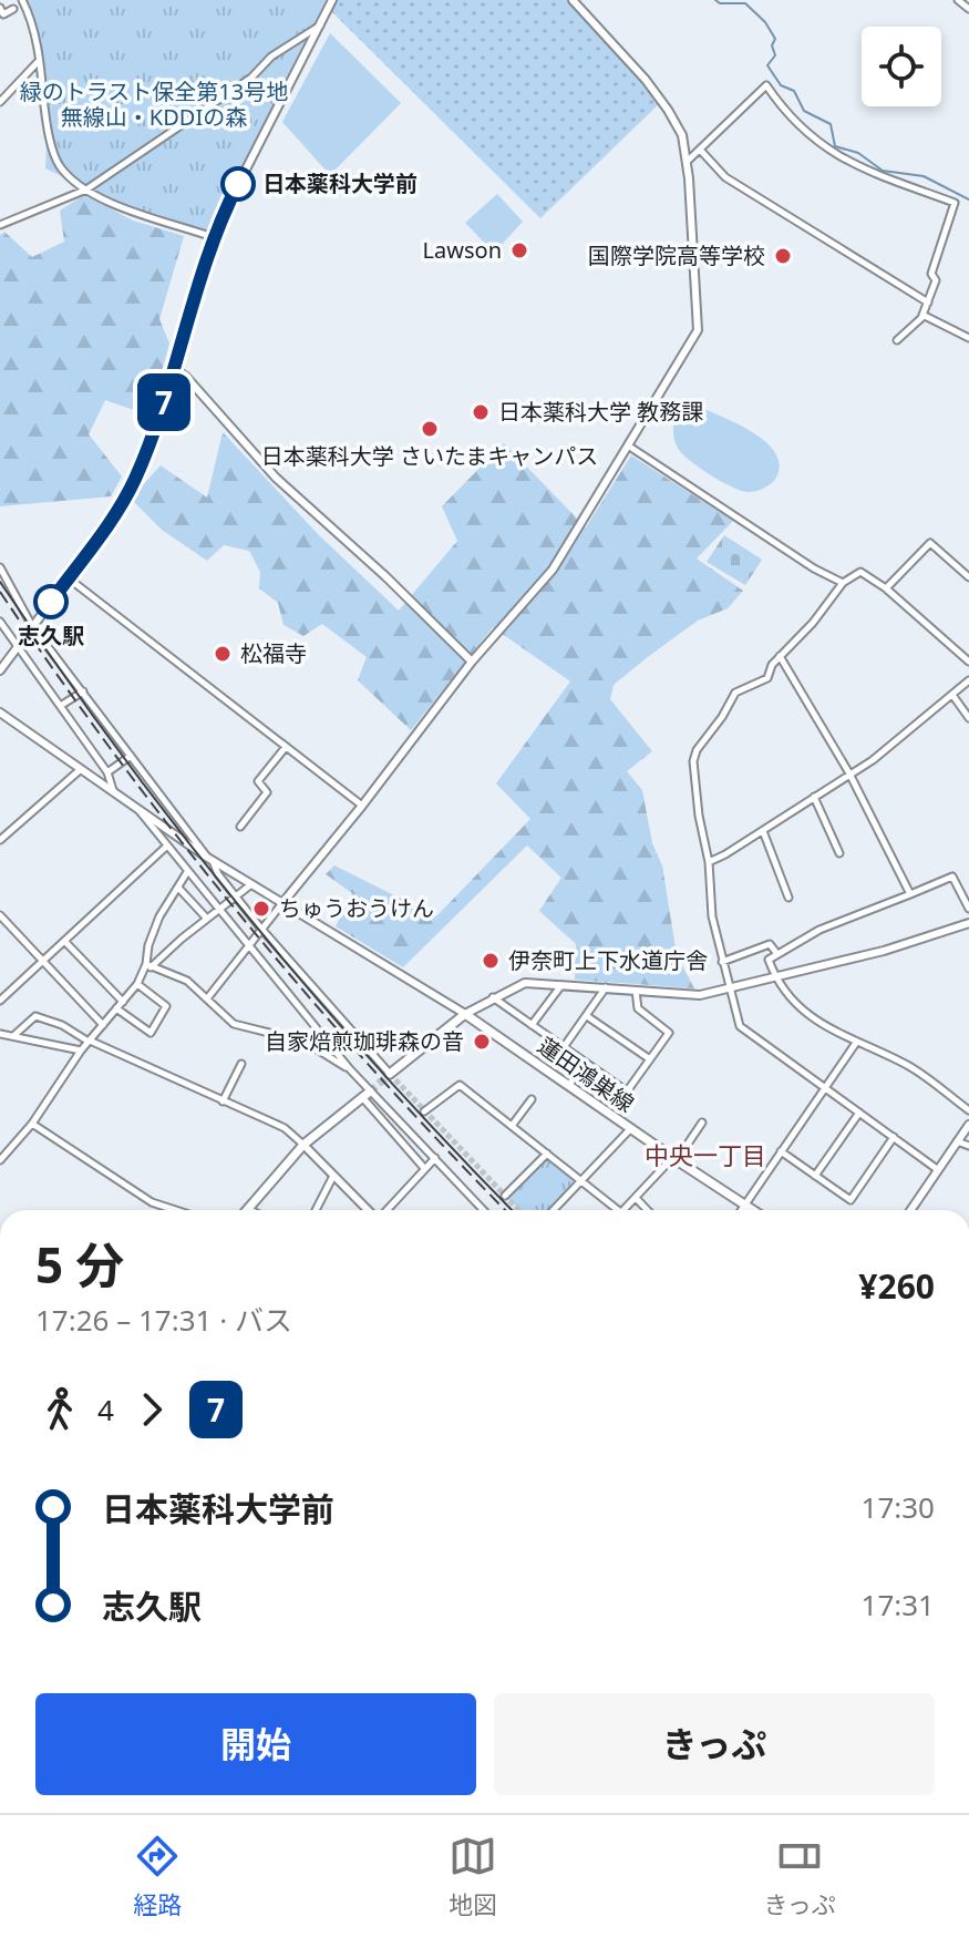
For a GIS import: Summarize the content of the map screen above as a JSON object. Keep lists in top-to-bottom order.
{
  "streets": {
    "main road": ["蓮田鴻巣線"]
  },
  "districts": ["中央一丁目"],
  "parks": ["緑のトラスト保全第13号地 無線山・KDDIの森"],
  "places": [
    "日本薬科大学前",
    "Lawson",
    "国際学院高等学校",
    "日本薬科大学 教務課",
    "日本薬科大学 さいたまキャンパス",
    "志久駅",
    "松福寺",
    "ちゅうおうけん",
    "伊奈町上下水道庁舎",
    "自家焙煎珈琲森の音"
  ],
  "lines": ["bus line 7"],
  "page": {
    "on_map": "7",
    "heading": ["5 分", "17:26 – 17:31 · バス", "¥260"],
    "legs": ["4", "7"],
    "list": [
      {
        "name": "日本薬科大学前",
        "value": "17:30"
      },
      {
        "name": "志久駅",
        "value": "17:31"
      }
    ],
    "buttons": ["開始", "きっぷ"],
    "tabs": ["経路", "地図", "きっぷ"]
  }
}
